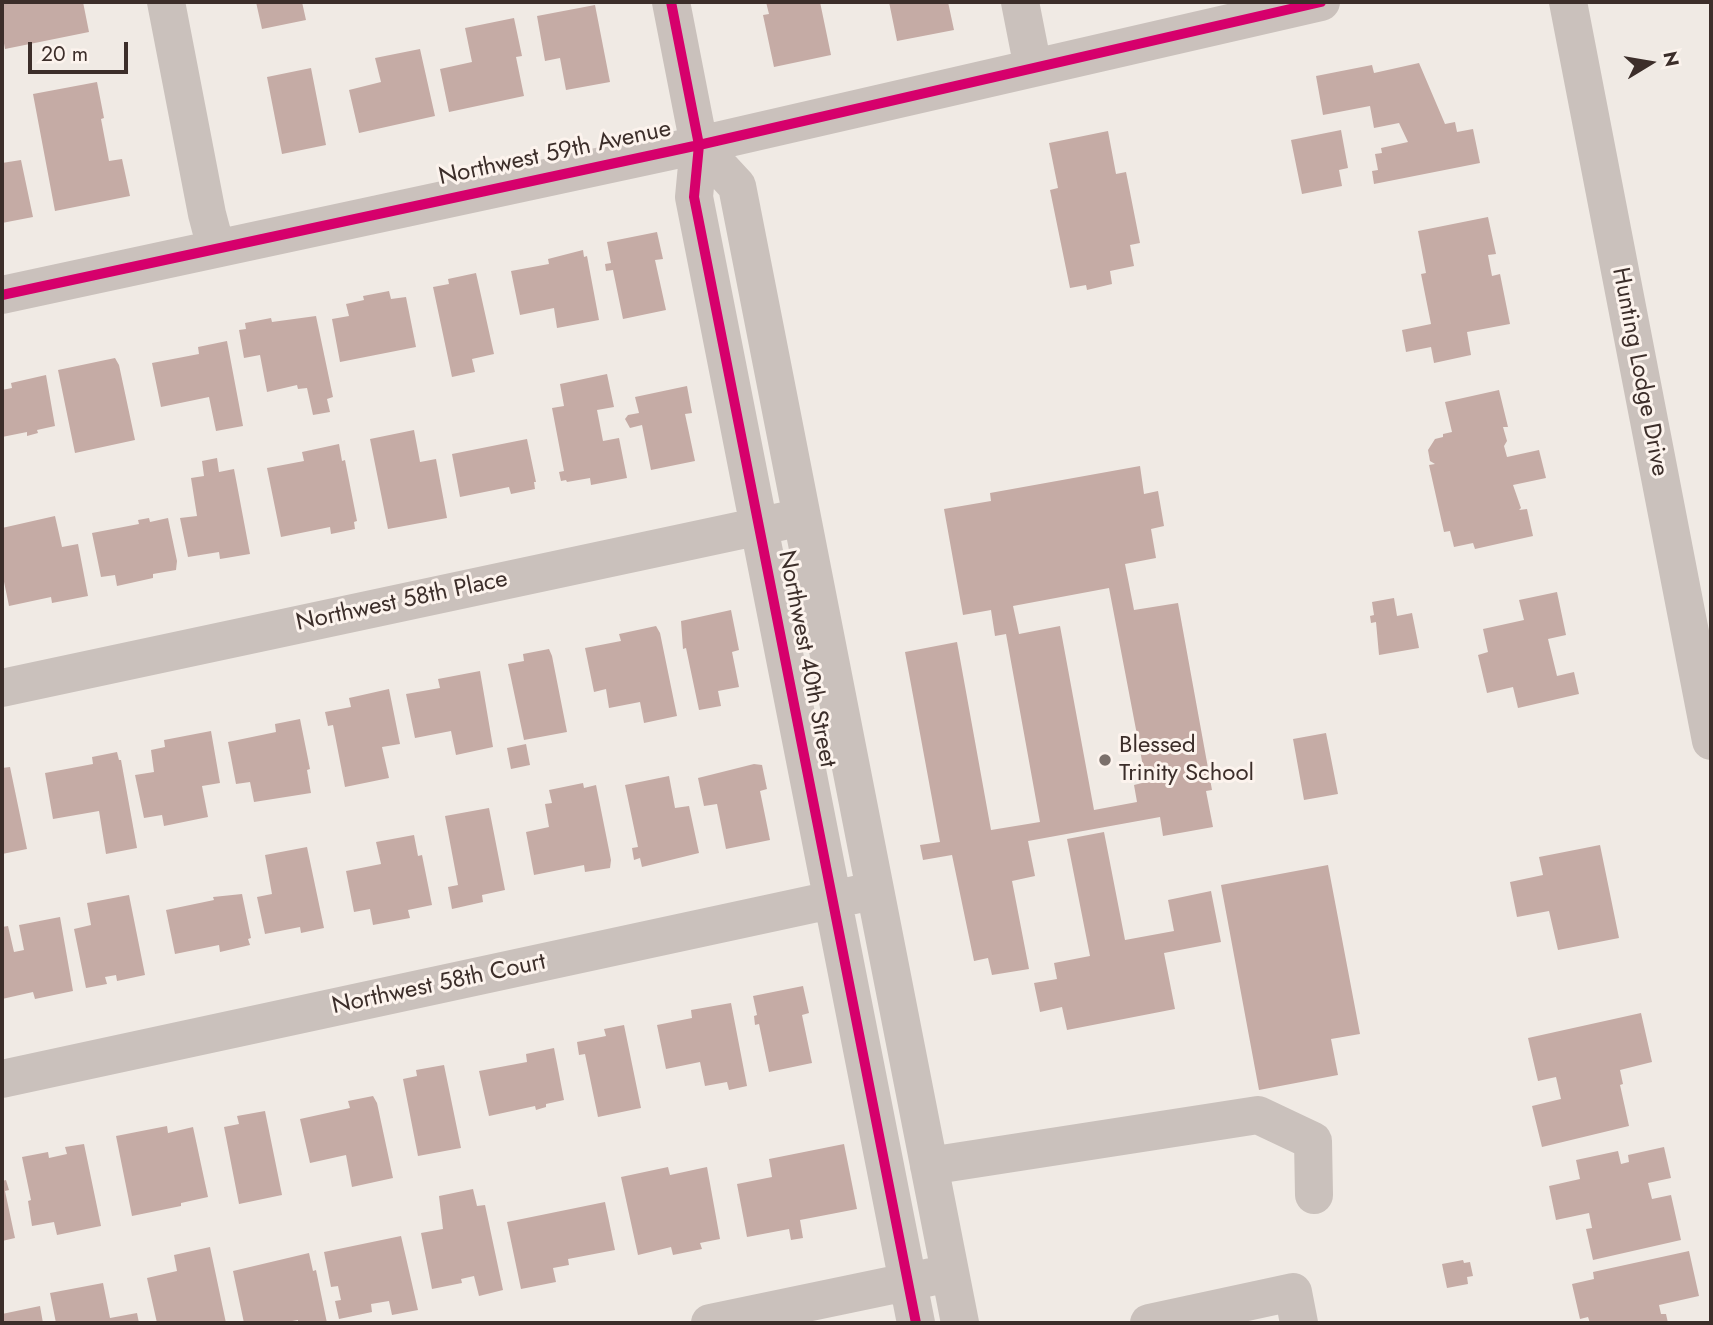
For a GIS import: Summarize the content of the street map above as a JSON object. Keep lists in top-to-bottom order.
{
  "streets": {
    "street": [
      "Northwest 59th Avenue",
      "Hunting Lodge Drive",
      "Northwest 58th Place",
      "Northwest 40th Street",
      "Northwest 58th Court"
    ]
  },
  "crossings": [
    ["Northwest 59th Avenue", "Northwest 40th Street"],
    ["Northwest 58th Place", "Northwest 40th Street"],
    ["Northwest 40th Street", "Northwest 58th Court"]
  ],
  "places": ["Blessed Trinity School"],
  "scale_bar": "20 m",
  "north": "right"
}
